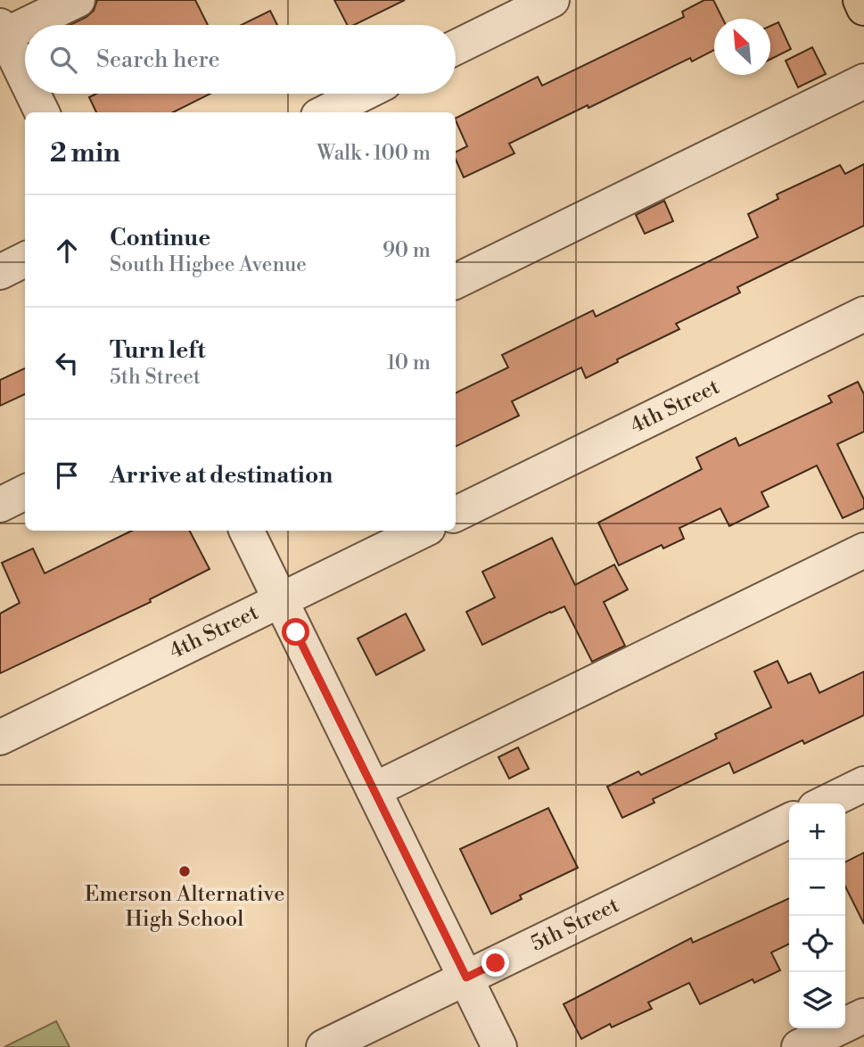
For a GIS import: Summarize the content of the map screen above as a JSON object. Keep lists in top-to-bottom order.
{
  "streets": {
    "street": ["4th Street", "5th Street"]
  },
  "places": ["Emerson Alternative High School"],
  "north": "top left",
  "page": {
    "search": "Search here",
    "heading": ["2 min", "Walk · 100 m"],
    "list": [
      ["Continue", "South Higbee Avenue", "90 m"],
      ["Turn left", "5th Street", "10 m"],
      "Arrive at destination"
    ],
    "map_buttons": ["+", "−"]
  }
}
